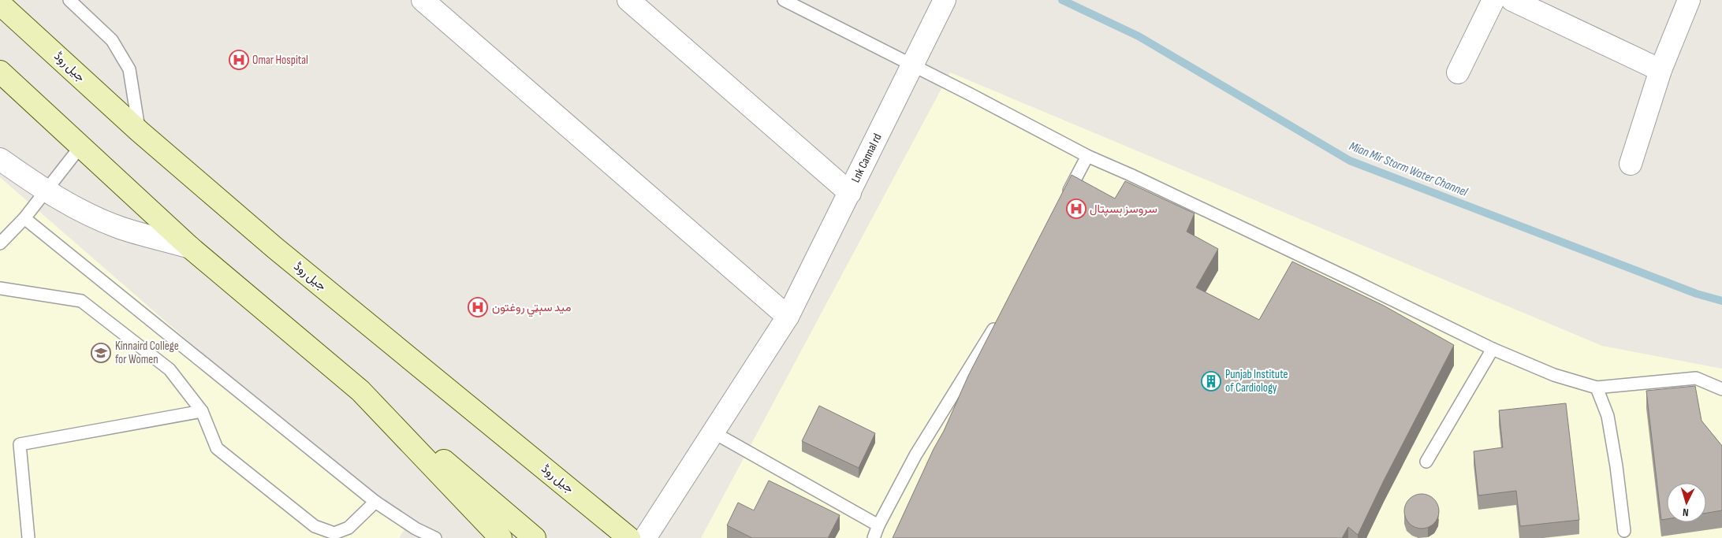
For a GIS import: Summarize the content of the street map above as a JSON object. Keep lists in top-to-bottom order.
{
  "streets": {
    "main road": ["جیل روڈ"],
    "street": ["Lnk Cannal rd"]
  },
  "water": ["Mian Mir Storm Water Channel"],
  "places": {
    "hospital": ["Omar Hospital", "سروسز ہسپتال", "مید سېټي روغتون"],
    "school or university": ["Kinnaird College for Women"],
    "building": ["Punjab Institute of Cardiology"]
  },
  "north": "bottom"
}
